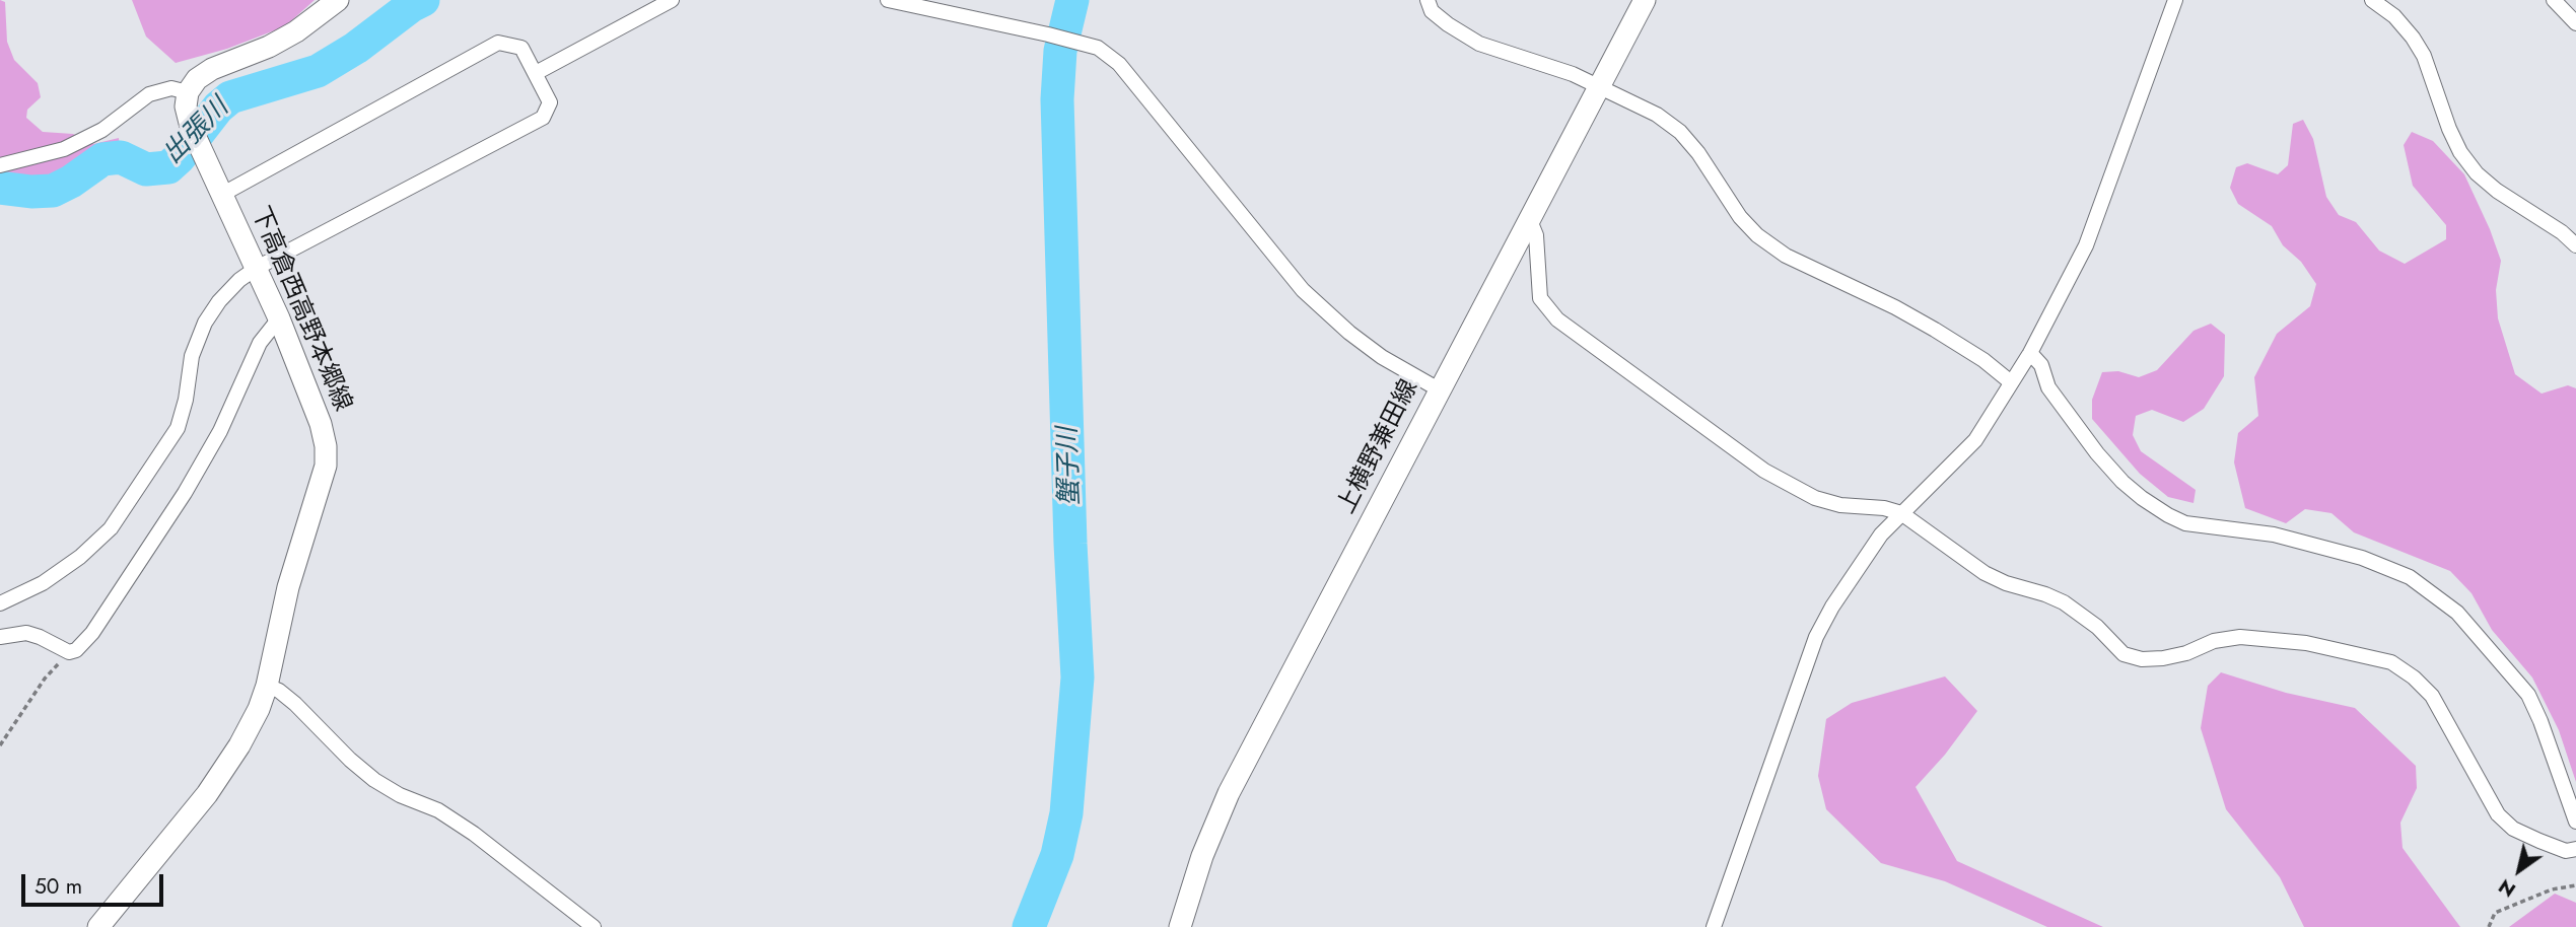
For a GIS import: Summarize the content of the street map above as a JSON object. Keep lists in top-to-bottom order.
{
  "streets": {
    "main road": ["下高倉西高野本郷線", "上横野兼田線"]
  },
  "water": ["出張川", "蟹子川"],
  "scale_bar": "50 m",
  "north": "bottom left"
}
